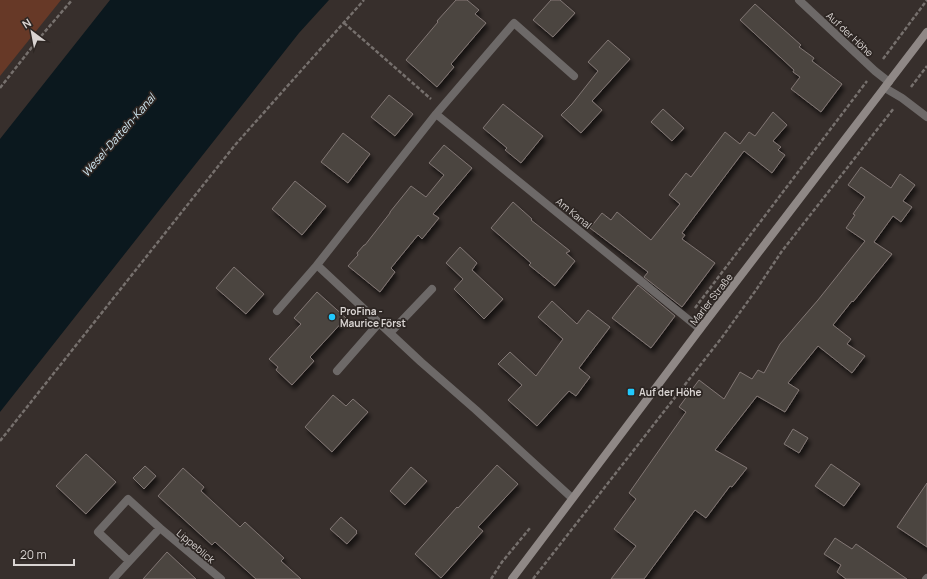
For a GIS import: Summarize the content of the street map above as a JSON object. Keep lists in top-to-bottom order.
{
  "streets": {
    "main road": ["Marler Straße"],
    "street": ["Auf der Höhe", "Am Kanal", "Lippeblick"]
  },
  "crossings": [
    ["Auf der Höhe", "Marler Straße"],
    ["Am Kanal", "Marler Straße"]
  ],
  "water": ["Wesel-Datteln-Kanal"],
  "places": {
    "other": ["ProFina - Maurice Först"],
    "transit": ["Auf der Höhe"]
  },
  "scale_bar": "20 m",
  "north": "top left"
}
